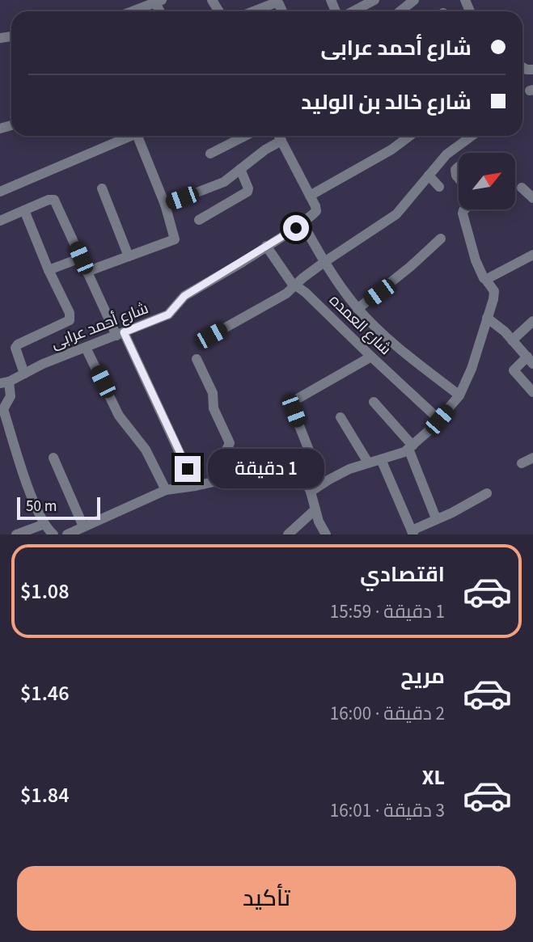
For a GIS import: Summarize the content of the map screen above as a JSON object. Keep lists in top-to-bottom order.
{
  "streets": {
    "street": ["شارع العمده", "شارع أحمد عرابى"]
  },
  "crossings": [
    ["شارع العمده", "شارع أحمد عرابى"]
  ],
  "scale_bar": "50 m",
  "north": "top right",
  "page": {
    "banner": ["شارع أحمد عرابى", "شارع خالد بن الوليد"],
    "bubble": "1 دقيقة",
    "scale": "50 m",
    "list": [
      {
        "name": "اقتصادي",
        "note": "1 دقيقة · 15:59",
        "value": "$1.08"
      },
      {
        "name": "مريح",
        "note": "2 دقيقة · 16:00",
        "value": "$1.46"
      },
      {
        "name": "XL",
        "note": "3 دقيقة · 16:01",
        "value": "$1.84"
      }
    ],
    "buttons": "تأكيد"
  }
}
